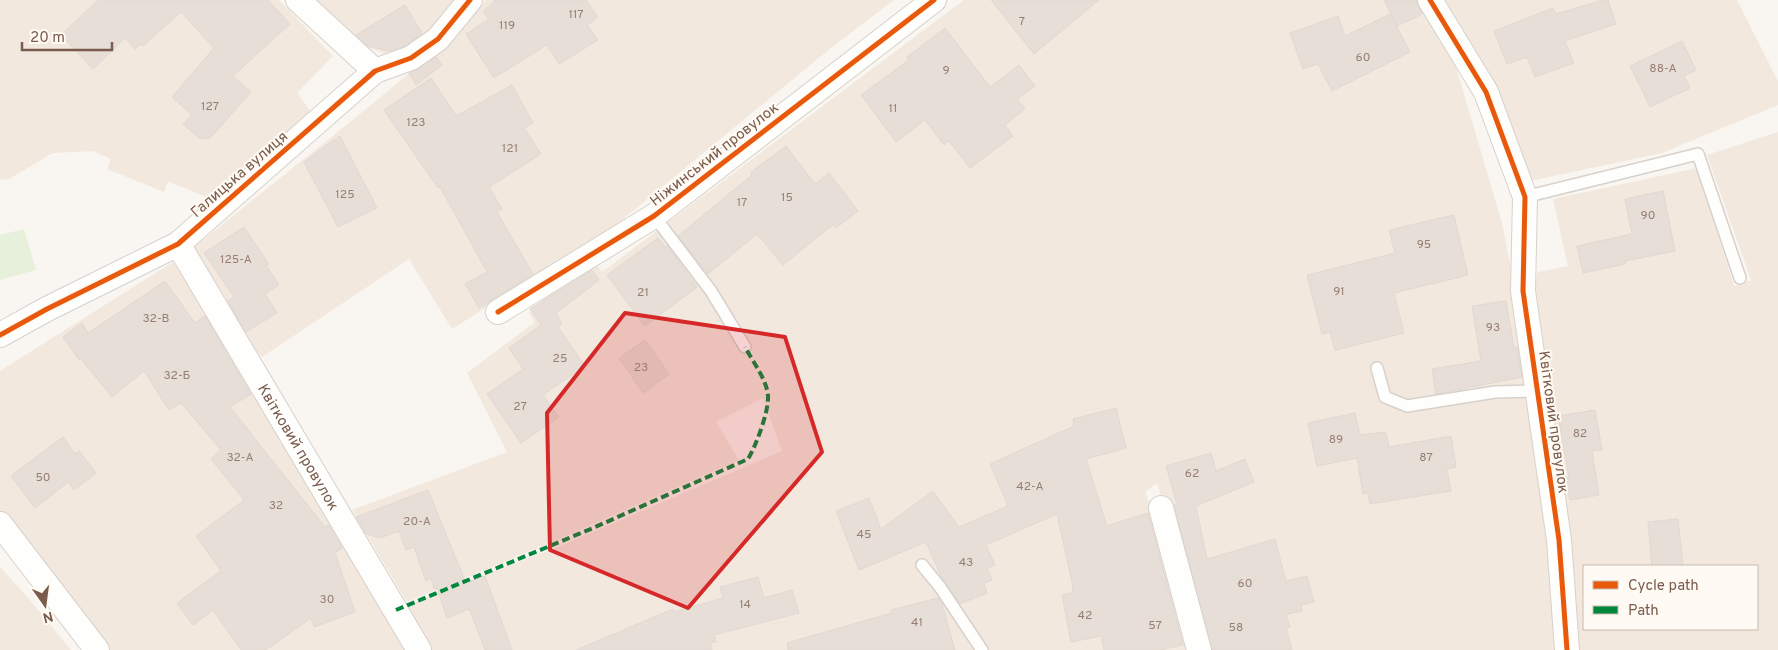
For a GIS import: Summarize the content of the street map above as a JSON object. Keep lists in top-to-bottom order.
{
  "streets": {
    "street": ["Ніжинський провулок", "Галицька вулиця", "Квітковий провулок"]
  },
  "crossings": [
    ["Галицька вулиця", "Квітковий провулок"]
  ],
  "house_numbers": [
    "117",
    "7",
    "119",
    "60",
    "88-А",
    "9",
    "127",
    "11",
    "123",
    "121",
    "125",
    "15",
    "17",
    "90",
    "95",
    "125-А",
    "91",
    "21",
    "32-В",
    "93",
    "25",
    "23",
    "32-Б",
    "27",
    "82",
    "89",
    "32-А",
    "87",
    "62",
    "50",
    "42-А",
    "32",
    "20-А",
    "45",
    "43",
    "60",
    "30",
    "14",
    "42",
    "41",
    "57",
    "58"
  ],
  "legend": ["Cycle path", "Path"],
  "scale_bar": "20 m",
  "north": "bottom"
}
